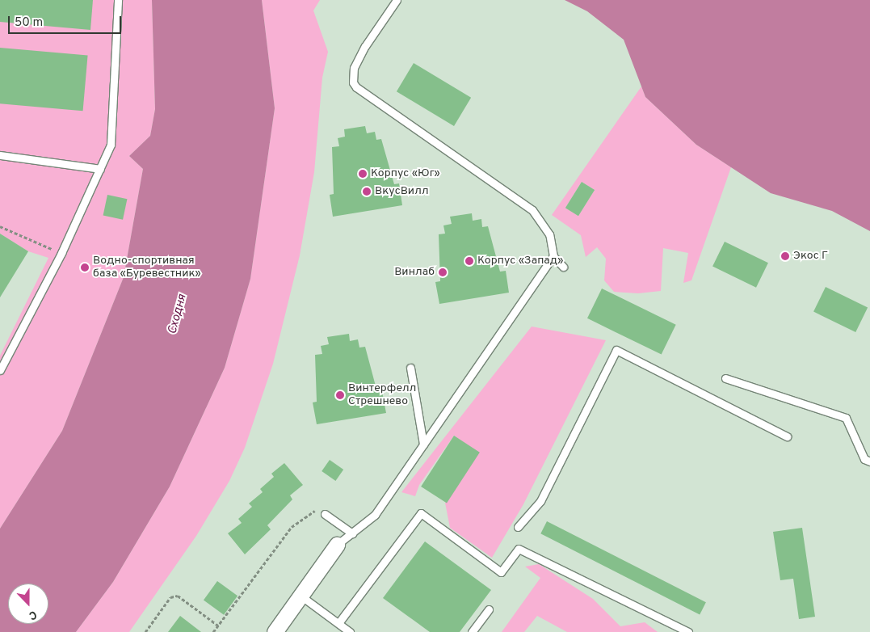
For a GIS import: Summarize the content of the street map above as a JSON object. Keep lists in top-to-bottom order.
{
  "water": ["Сходня"],
  "places": [
    "Корпус «Юг»",
    "ВкусВилл",
    "Экос Г",
    "Корпус «Запад»",
    "Водно-спортивная база «Буревестник»",
    "Винлаб",
    "Винтерфелл Стрешнево"
  ],
  "scale_bar": "50 m",
  "north": "bottom"
}
